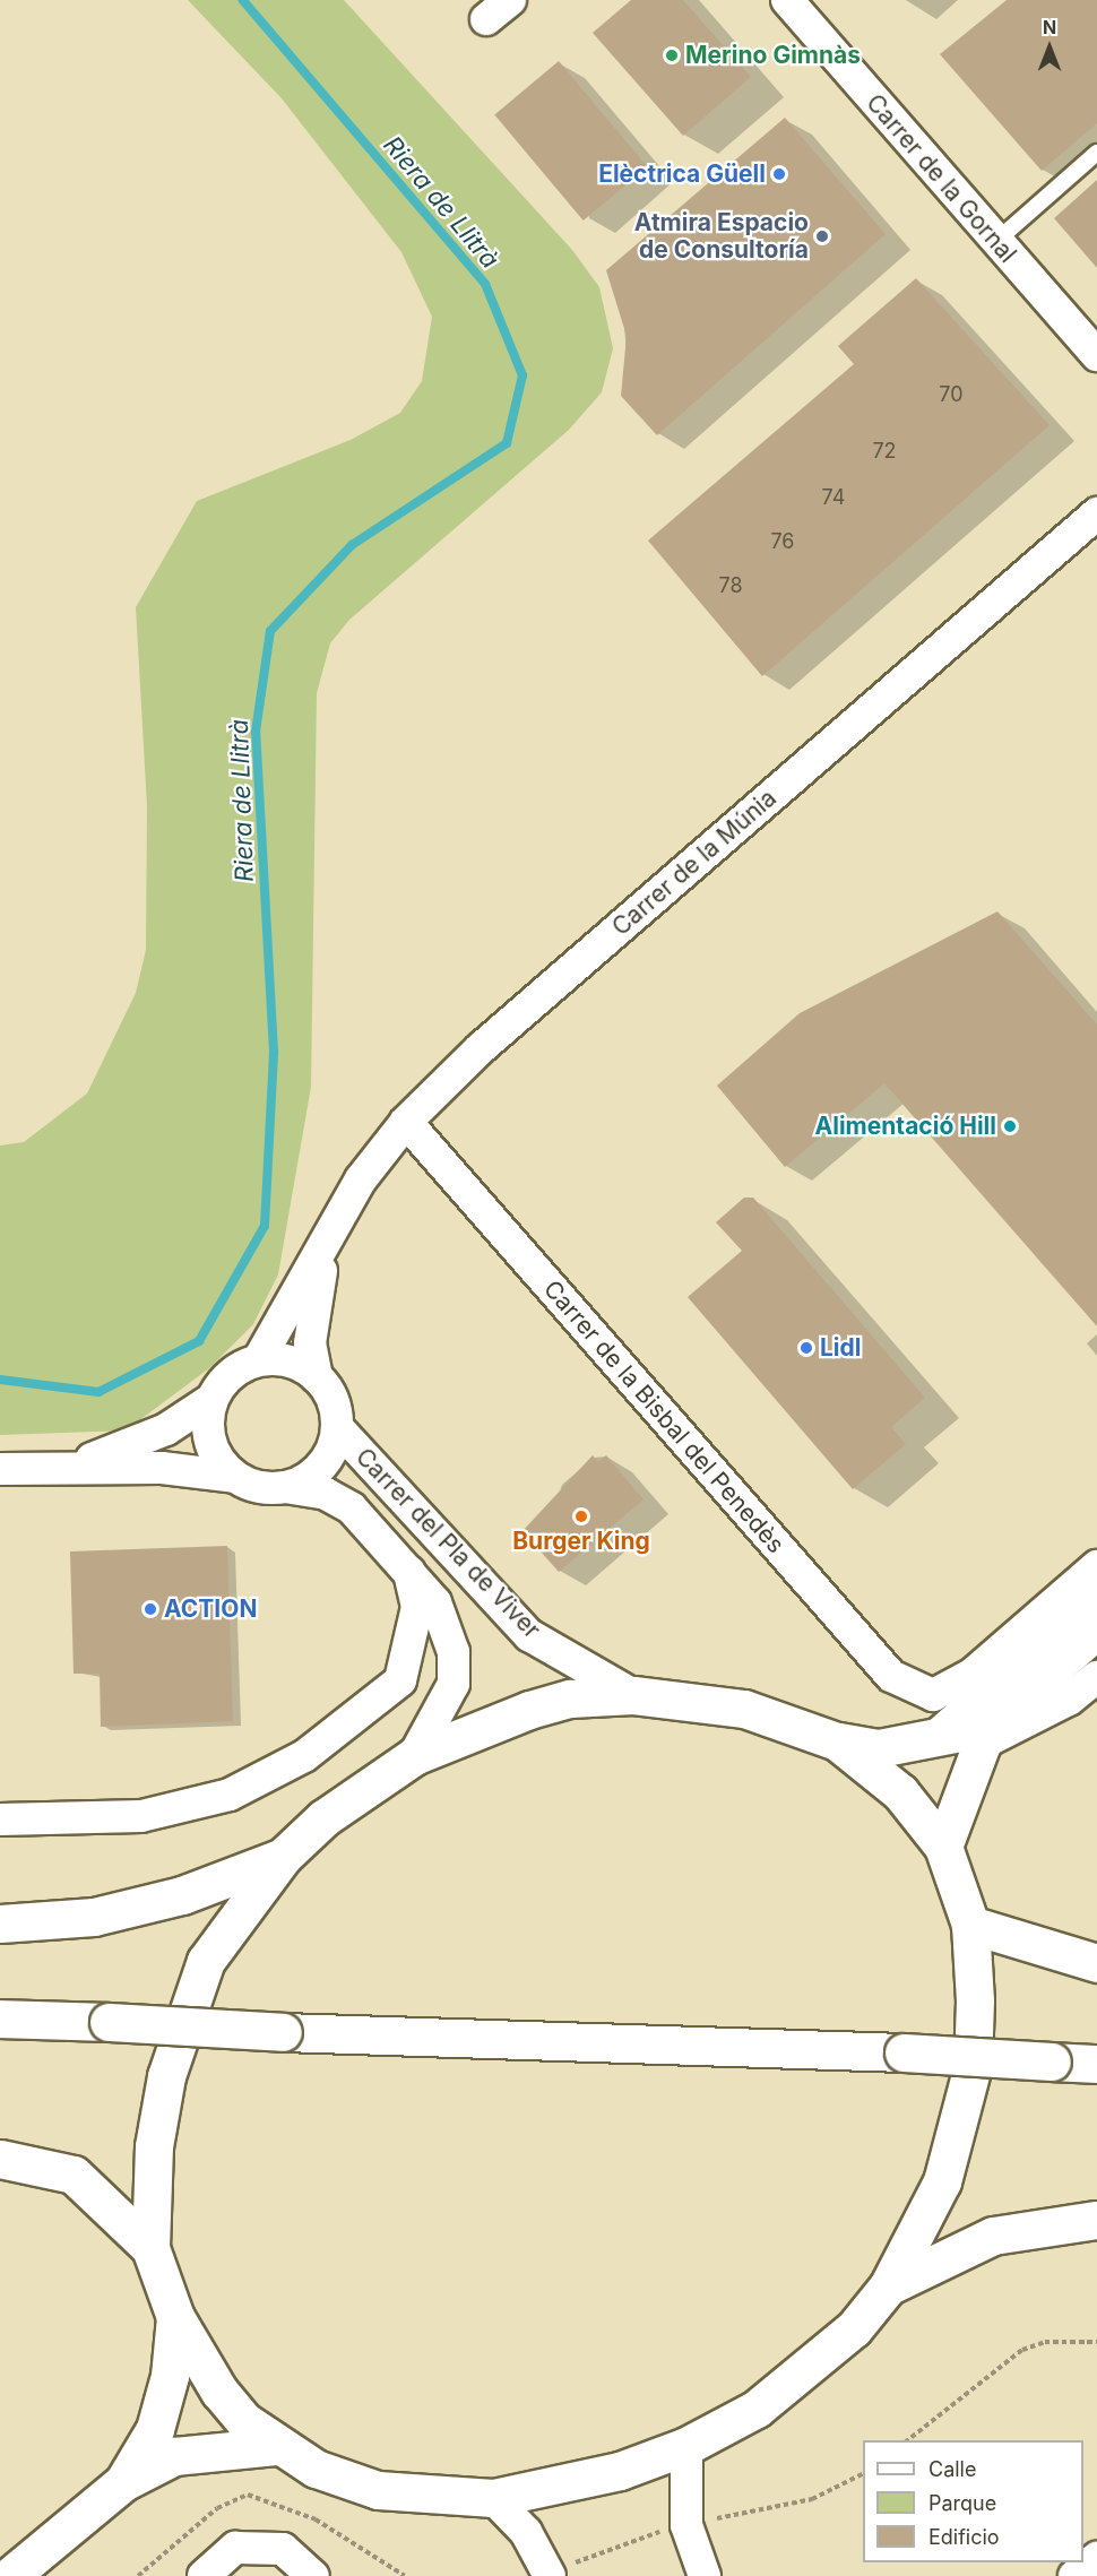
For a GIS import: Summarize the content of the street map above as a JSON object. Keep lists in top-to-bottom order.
{
  "streets": {
    "street": [
      "Carrer de la Gornal",
      "Carrer de la Múnia",
      "Carrer de la Bisbal del Penedès",
      "Carrer del Pla de Viver"
    ]
  },
  "crossings": [
    ["Carrer de la Múnia", "Carrer de la Bisbal del Penedès"],
    ["Carrer de la Múnia", "Carrer del Pla de Viver"]
  ],
  "water": ["Riera de Llitrà"],
  "places": [
    "Merino Gimnàs",
    "Elèctrica Güell",
    "Atmira Espacio de Consultoría",
    "Alimentació Hill",
    "Lidl",
    "Burger King",
    "ACTION"
  ],
  "house_numbers": [
    "70",
    "72",
    "74",
    "76",
    "78"
  ],
  "legend": ["Calle", "Parque", "Edificio"],
  "north": "top"
}
